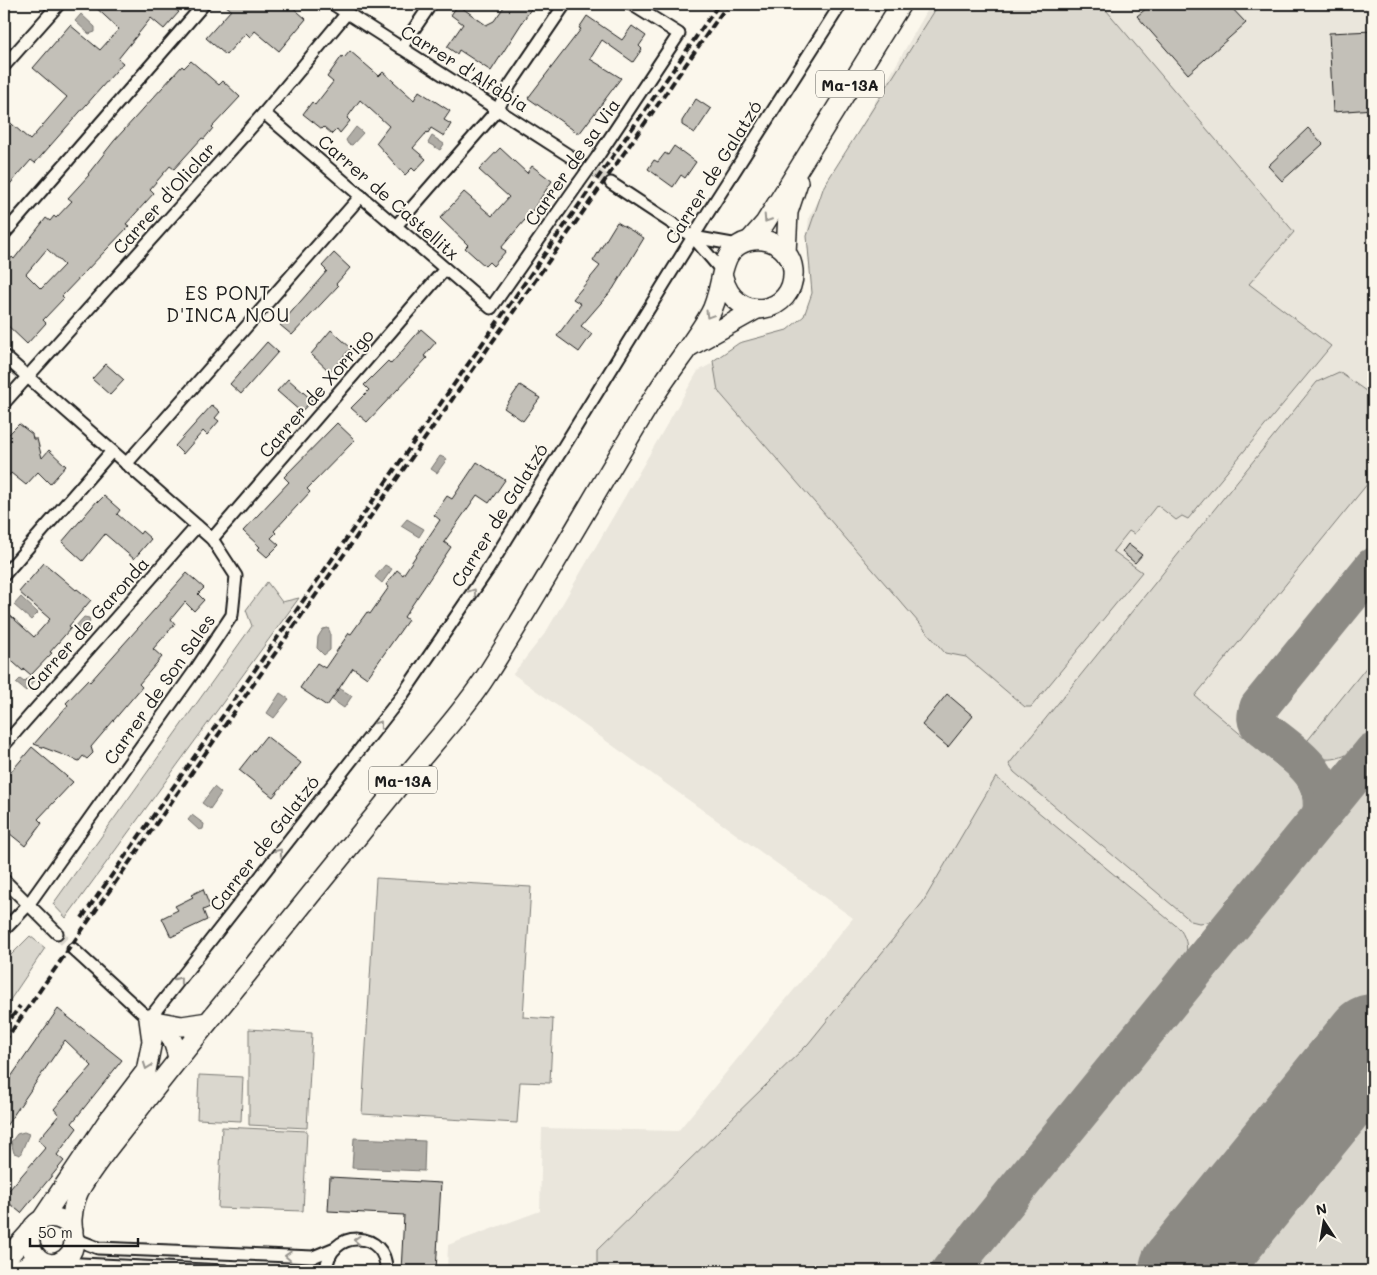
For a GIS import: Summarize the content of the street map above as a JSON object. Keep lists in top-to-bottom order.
{
  "streets": {
    "main road": ["Ma-13A"],
    "street": [
      "Carrer d'Alfàbia",
      "Carrer de sa Via",
      "Carrer de Galatzó",
      "Carrer de Castellitx",
      "Carrer d'Oliclar",
      "Carrer de Xorrigo",
      "Carrer de Garonda",
      "Carrer de Son Sales"
    ]
  },
  "crossings": [
    ["Carrer d'Alfàbia", "Carrer d'Oliclar"],
    ["Carrer de sa Via", "Carrer de Castellitx"],
    ["Carrer de Castellitx", "Carrer d'Oliclar"],
    ["Carrer de Castellitx", "Carrer de Xorrigo"],
    ["Carrer d'Oliclar", "Carrer de Son Sales"],
    ["Carrer de Xorrigo", "Carrer de Son Sales"],
    ["Carrer de Garonda", "Carrer de Son Sales"]
  ],
  "one_way": ["Carrer de Galatzó"],
  "districts": ["ES PONT D'INCA NOU"],
  "scale_bar": "50 m",
  "north": "top"
}
